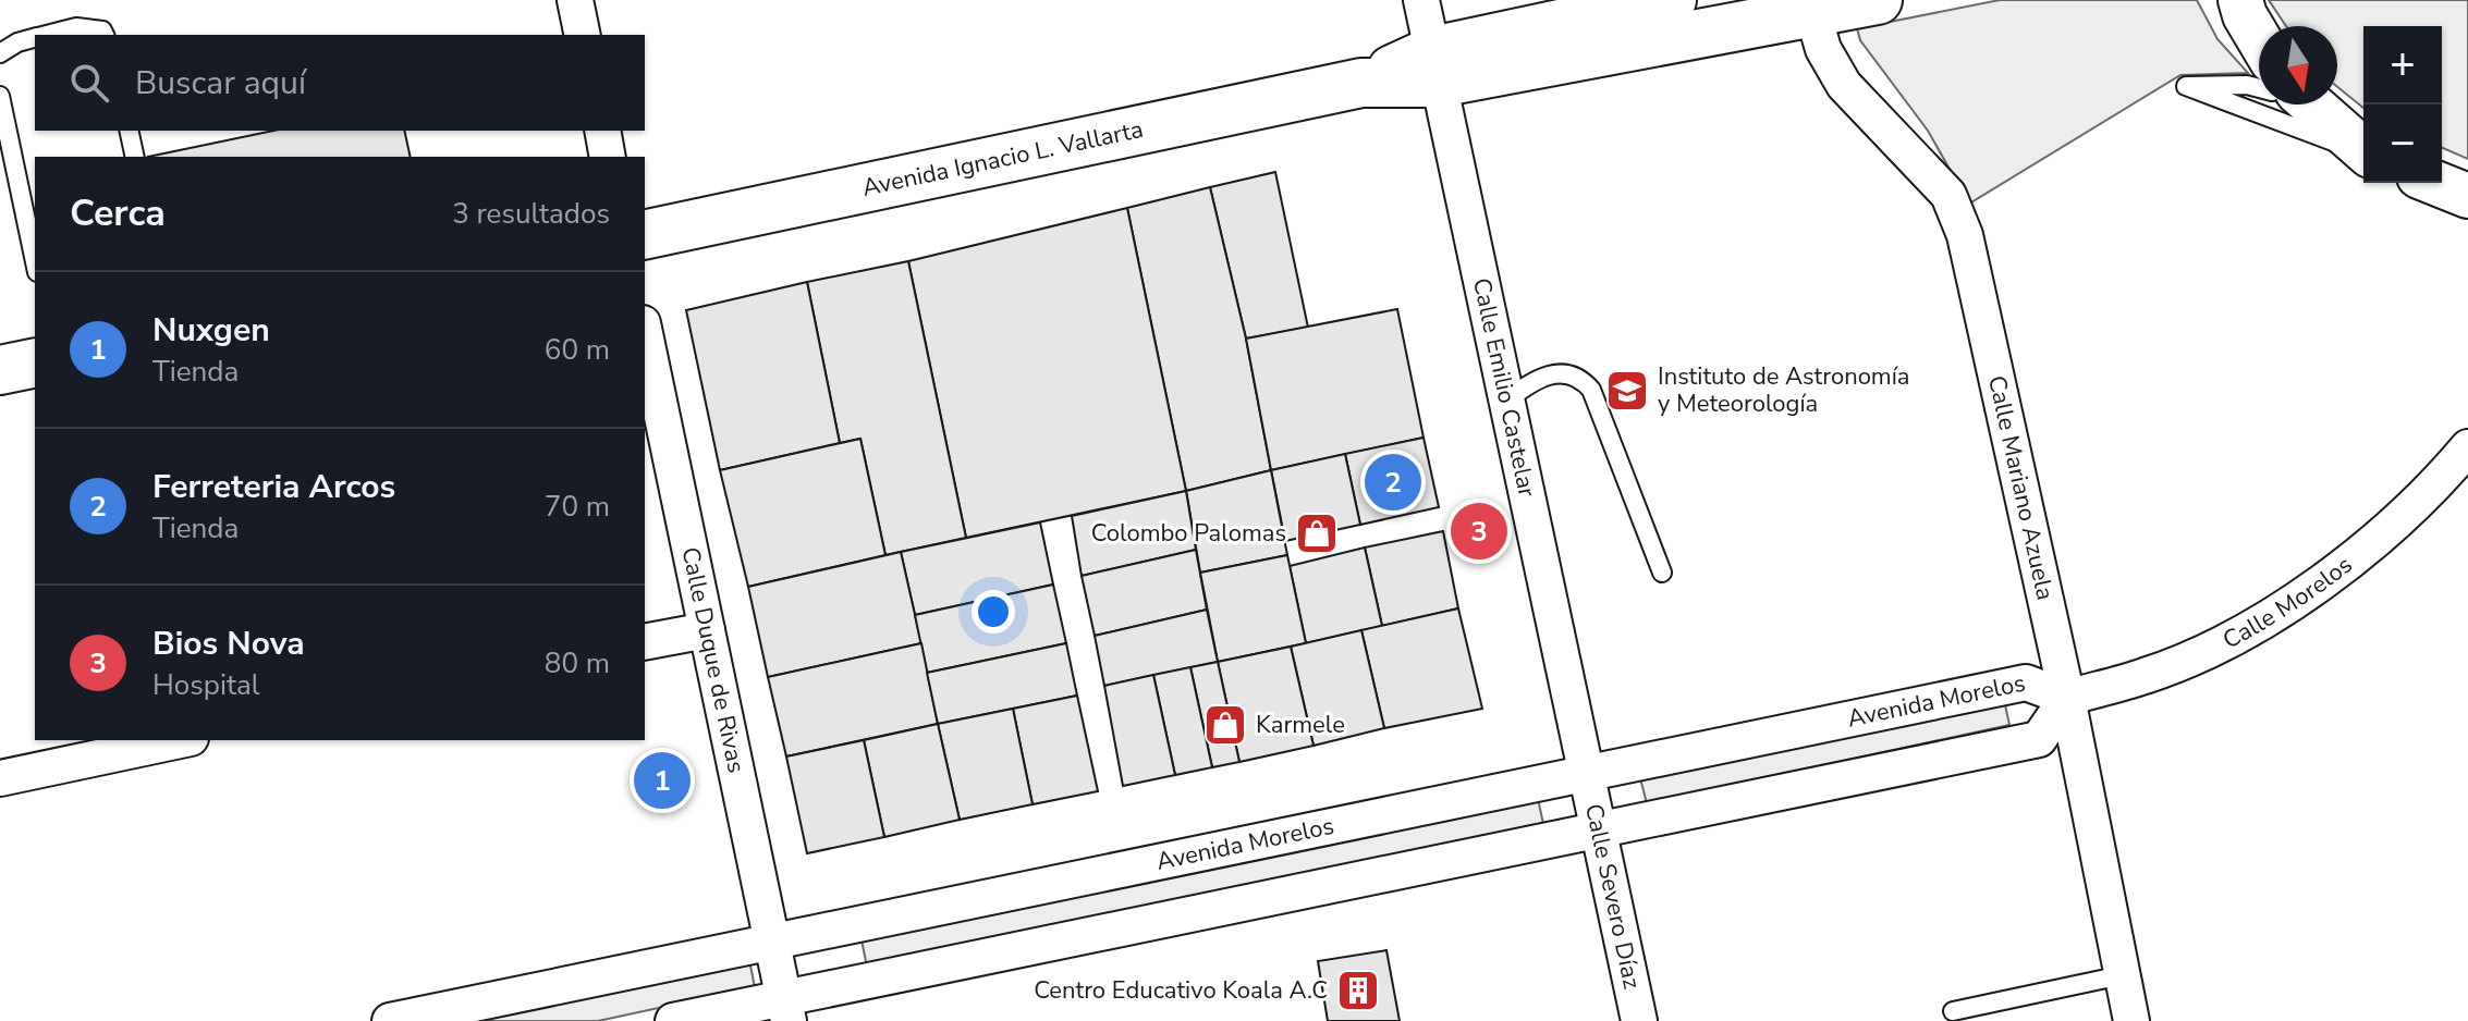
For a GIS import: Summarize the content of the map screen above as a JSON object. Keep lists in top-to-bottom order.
{
  "streets": {
    "main road": ["Avenida Ignacio L. Vallarta"],
    "street": [
      "Calle Emilio Castelar",
      "Calle Mariano Azuela",
      "Calle Morelos",
      "Calle Duque de Rivas",
      "Avenida Morelos",
      "Calle Severo Díaz"
    ]
  },
  "crossings": [
    ["Avenida Ignacio L. Vallarta", "Calle Emilio Castelar"],
    ["Avenida Ignacio L. Vallarta", "Calle Mariano Azuela"],
    ["Calle Emilio Castelar", "Avenida Morelos"],
    ["Calle Emilio Castelar", "Calle Severo Díaz"],
    ["Calle Mariano Azuela", "Calle Morelos"],
    ["Calle Mariano Azuela", "Avenida Morelos"],
    ["Calle Morelos", "Avenida Morelos"],
    ["Calle Duque de Rivas", "Avenida Morelos"],
    ["Avenida Morelos", "Calle Severo Díaz"]
  ],
  "places": {
    "school or university": ["Instituto de Astronomía y Meteorología"],
    "shop": ["Colombo Palomas", "Karmele"],
    "building": ["Centro Educativo Koala A.C"]
  },
  "north": "bottom",
  "page": {
    "map_buttons": ["+", "−"],
    "search": "Buscar aquí",
    "heading": ["Cerca", "3 resultados"],
    "list": [
      {
        "mark": "1",
        "name": "Nuxgen",
        "note": "Tienda",
        "value": "60 m"
      },
      {
        "mark": "2",
        "name": "Ferreteria Arcos",
        "note": "Tienda",
        "value": "70 m"
      },
      {
        "mark": "3",
        "name": "Bios Nova",
        "note": "Hospital",
        "value": "80 m"
      }
    ],
    "pins": ["2", "3", "1"]
  }
}
